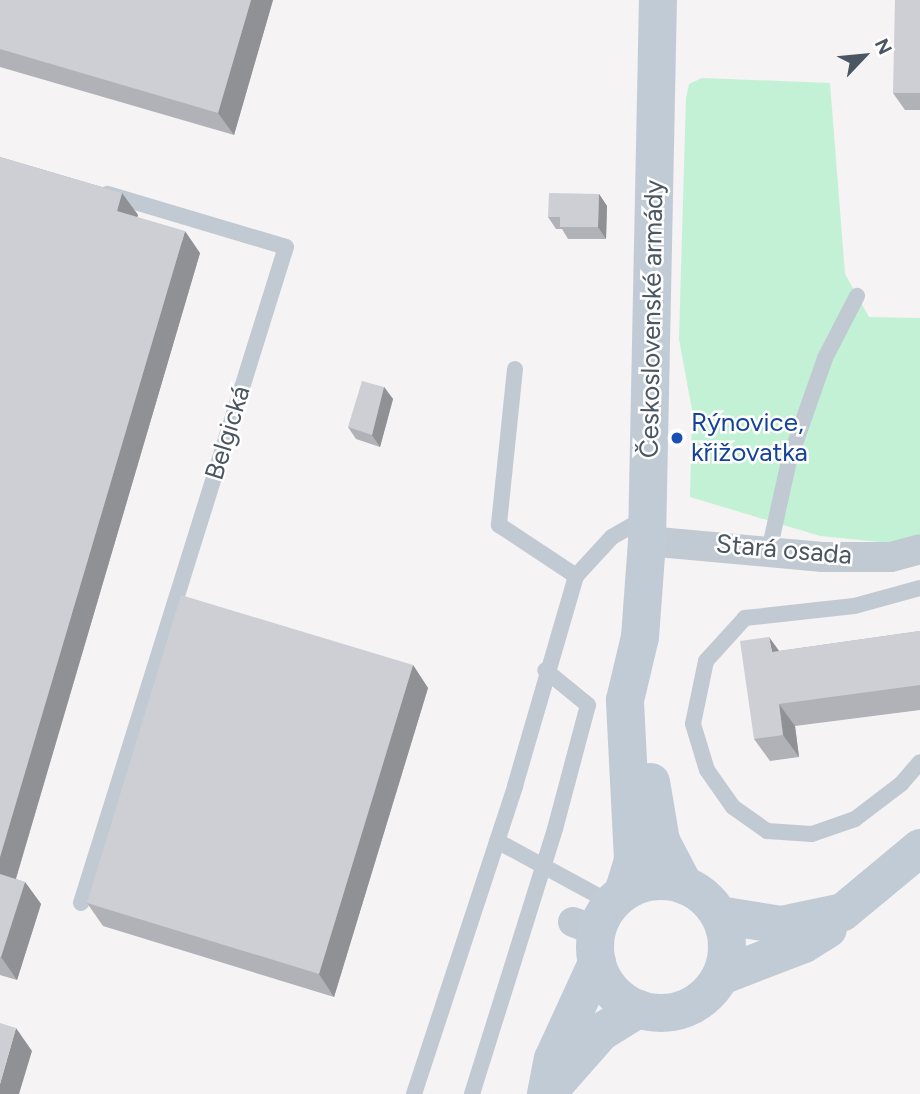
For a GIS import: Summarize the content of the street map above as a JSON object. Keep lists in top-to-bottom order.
{
  "streets": {
    "street": ["Československé armády", "Stará osada"],
    "lane": ["Belgická"]
  },
  "crossings": [
    ["Československé armády", "Stará osada"]
  ],
  "places": ["Rýnovice, křižovatka"],
  "north": "top right"
}
